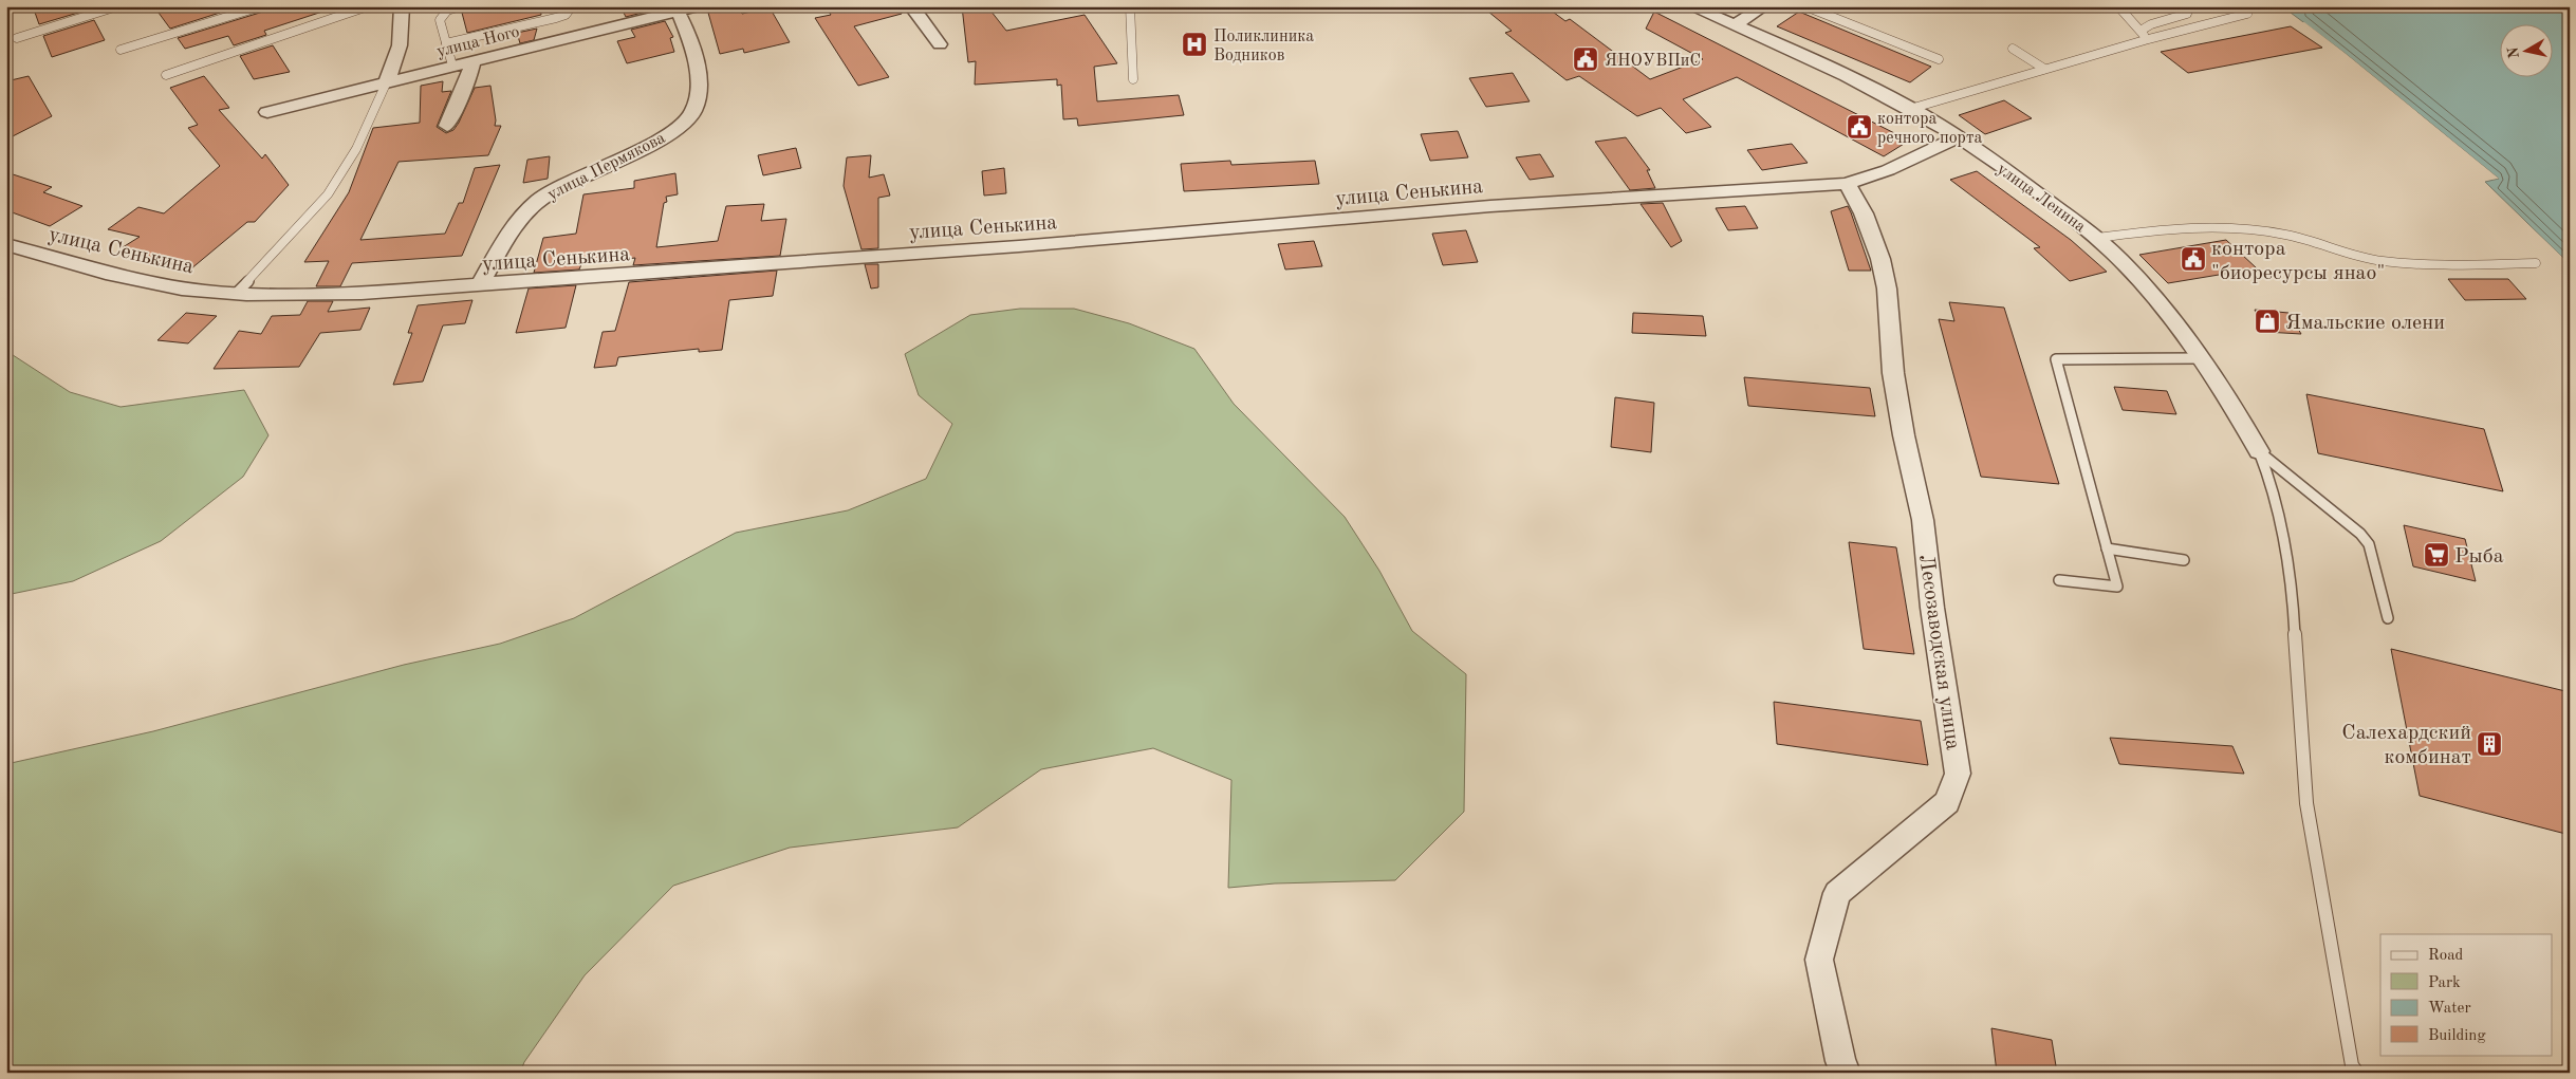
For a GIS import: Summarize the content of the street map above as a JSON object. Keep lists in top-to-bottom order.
{
  "streets": {
    "street": [
      "улица Ного",
      "улица Пермякова",
      "улица Сенькина",
      "улица Ленина",
      "Лесозаводская улица"
    ]
  },
  "crossings": [
    ["улица Ного", "улица Пермякова"],
    ["улица Пермякова", "улица Сенькина"],
    ["улица Сенькина", "улица Ленина"],
    ["улица Сенькина", "Лесозаводская улица"]
  ],
  "places": {
    "hospital": ["Поликлиника Водников"],
    "public building": ["ЯНОУВПиС", "контора речного порта", "контора \"биоресурсы янао\""],
    "shop": ["Ямальские олени"],
    "supermarket": ["Рыба"],
    "building": ["Салехардский комбинат"]
  },
  "legend": [
    "Road",
    "Park",
    "Water",
    "Building"
  ],
  "north": "left"
}
